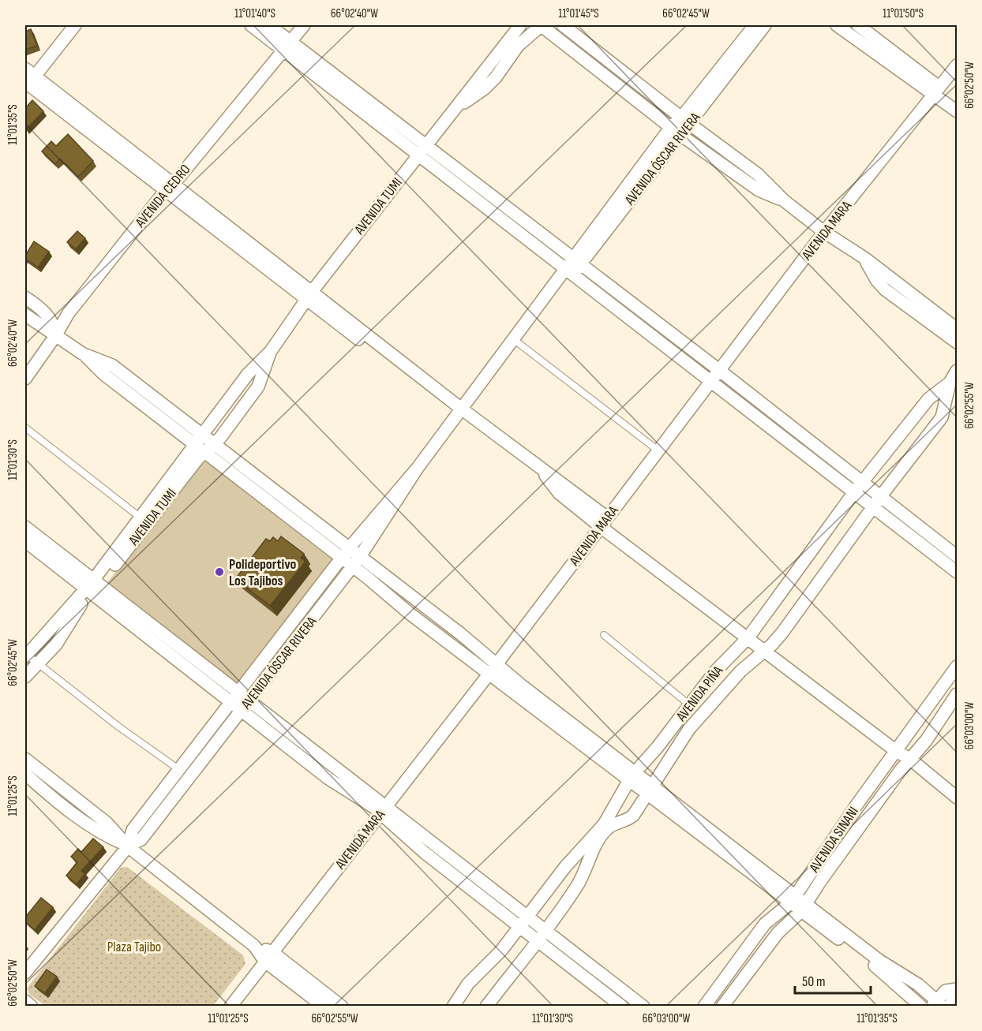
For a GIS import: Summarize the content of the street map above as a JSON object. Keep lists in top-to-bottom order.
{
  "streets": {
    "street": [
      "AVENIDA ÓSCAR RIVERA",
      "AVENIDA CEDRO",
      "AVENIDA TUMI",
      "AVENIDA MARA",
      "AVENIDA PIÑA",
      "AVENIDA SINANI"
    ]
  },
  "parks": ["Plaza Tajibo"],
  "places": ["Polideportivo Los Tajibos"],
  "scale_bar": "50 m",
  "coordinates": [
    "11°01'40\"S",
    "66°02'40\"W",
    "11°01'45\"S",
    "66°02'45\"W",
    "11°01'50\"S",
    "66°02'50\"W",
    "11°01'35\"S",
    "66°02'55\"W",
    "11°01'30\"S",
    "66°03'00\"W",
    "11°01'25\"S"
  ]
}
